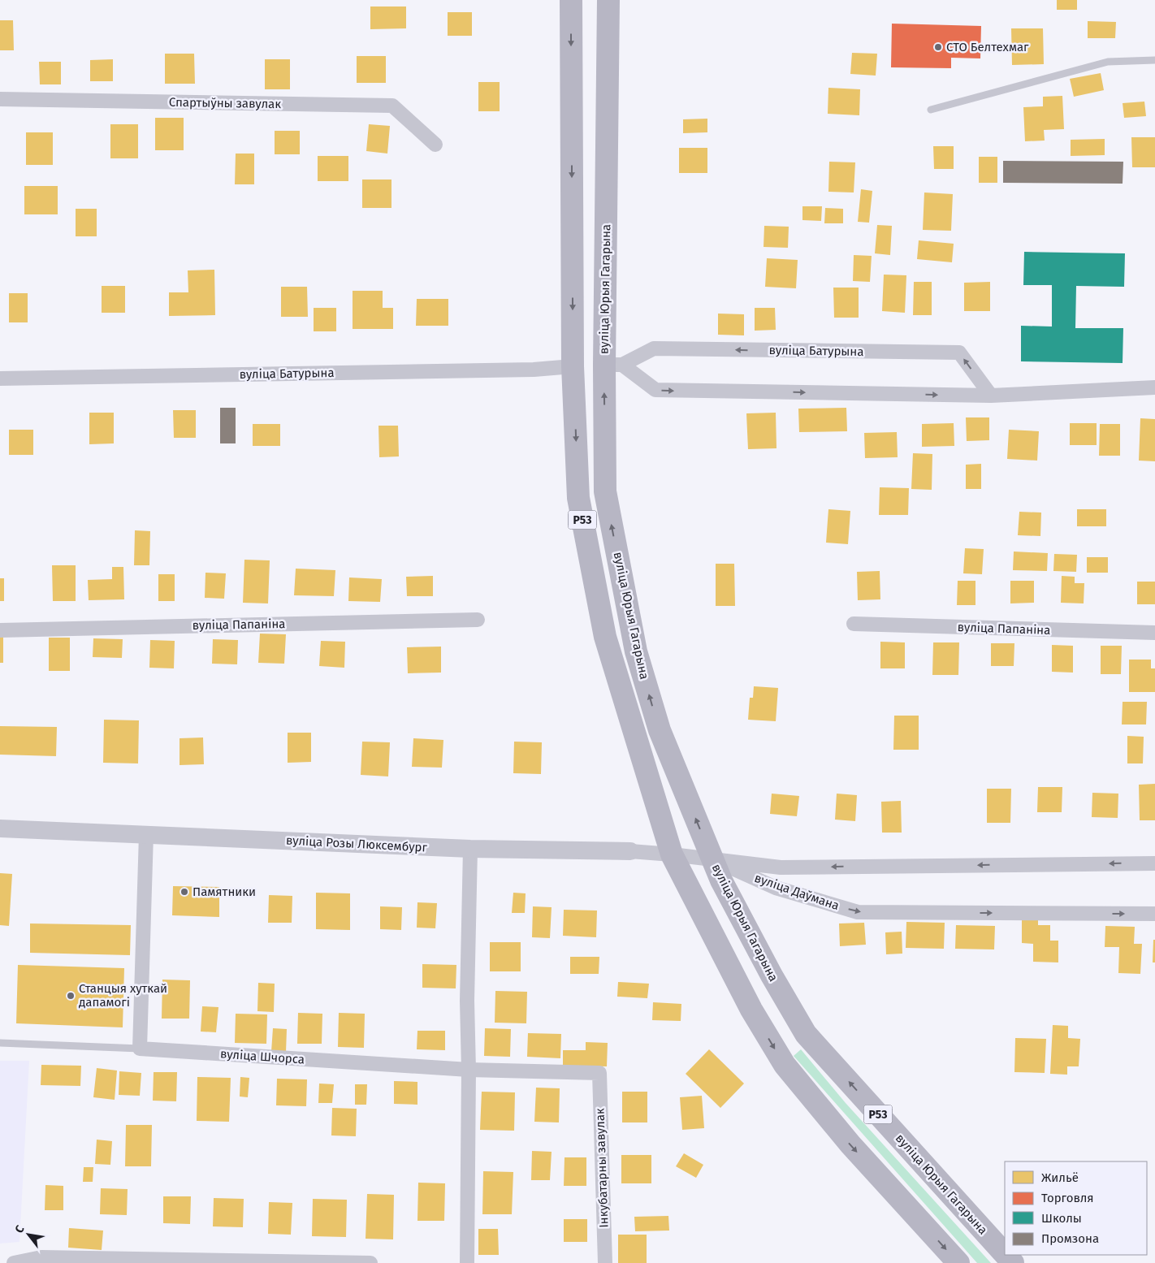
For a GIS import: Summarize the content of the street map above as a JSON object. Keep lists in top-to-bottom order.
{
  "streets": {
    "main road": ["вуліца Юрыя Гагарына", "Р53"],
    "street": [
      "Спартыўны завулак",
      "вуліца Батурына",
      "вуліца Папаніна",
      "вуліца Розы Люксембург",
      "вуліца Даўмана",
      "вуліца Шчорса",
      "Інкубатарны завулак"
    ]
  },
  "crossings": [
    ["вуліца Юрыя Гагарына", "вуліца Батурына"],
    ["вуліца Юрыя Гагарына", "вуліца Розы Люксембург"],
    ["вуліца Юрыя Гагарына", "вуліца Даўмана"],
    ["вуліца Розы Люксембург", "вуліца Даўмана"],
    ["вуліца Шчорса", "Інкубатарны завулак"]
  ],
  "places": ["СТО Белтехмаг", "Памятники", "Станцыя хуткай дапамогі"],
  "legend": [
    "Жильё",
    "Торговля",
    "Школы",
    "Промзона"
  ],
  "north": "top left"
}
